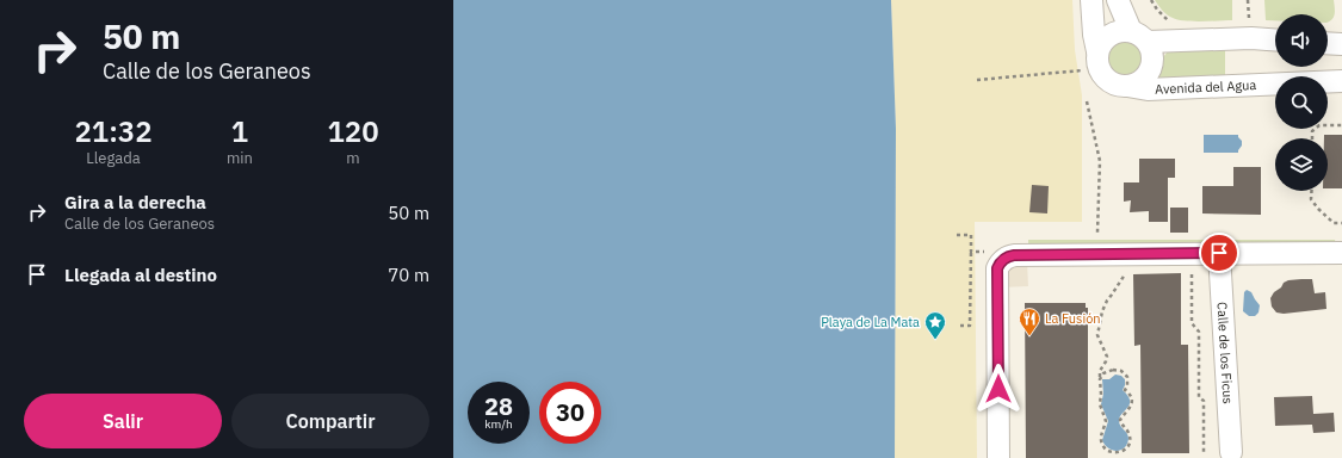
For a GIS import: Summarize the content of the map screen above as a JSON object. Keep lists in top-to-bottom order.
{
  "streets": {
    "street": ["Avenida del Agua", "Calle de los Ficus"]
  },
  "places": {
    "restaurant": ["La Fusión"],
    "place": ["Playa de La Mata"]
  },
  "page": {
    "turn": ["50 m", "Calle de los Geraneos"],
    "eta": [
      "21:32",
      "Llegada",
      "1",
      "min",
      "120",
      "m"
    ],
    "list": [
      {
        "name": "Gira a la derecha",
        "note": "Calle de los Geraneos",
        "value": "50 m"
      },
      {
        "name": "Llegada al destino",
        "value": "70 m"
      }
    ],
    "speed": "28 km/h",
    "limit": "30",
    "buttons": ["Salir", "Compartir"]
  }
}
